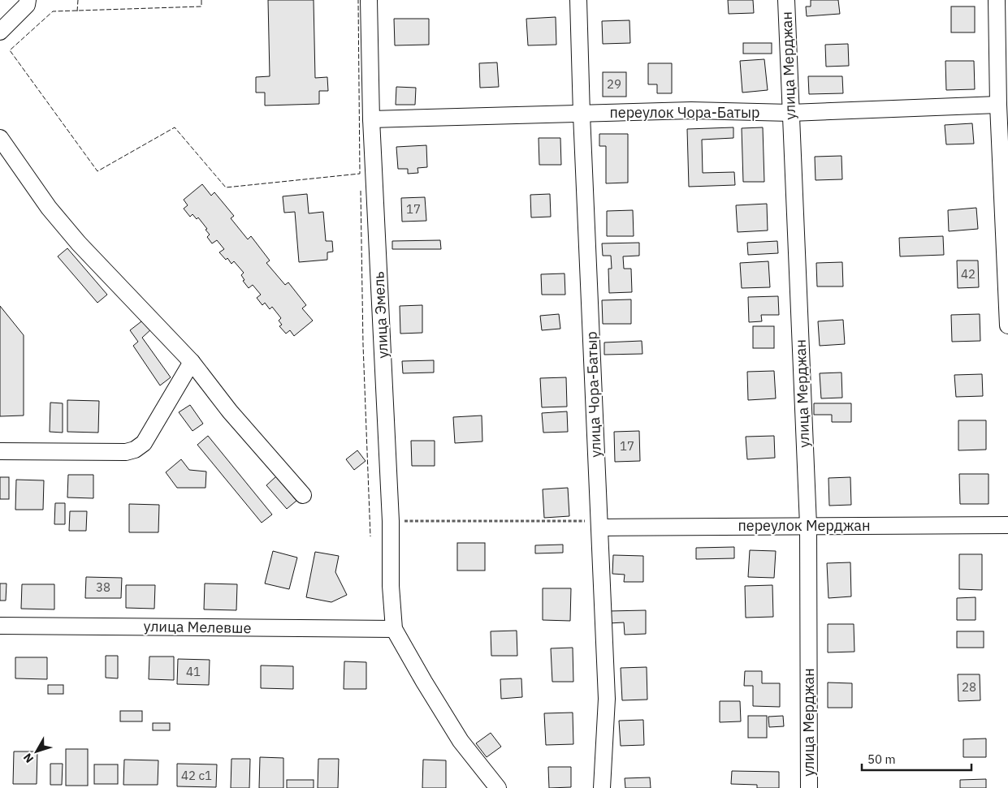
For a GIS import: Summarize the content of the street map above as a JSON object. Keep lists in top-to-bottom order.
{
  "streets": {
    "street": [
      "улица Мерджан",
      "переулок Чора-Батыр",
      "улица Эмель",
      "улица Чора-Батыр",
      "переулок Мерджан",
      "улица Мелевше"
    ]
  },
  "crossings": [
    ["улица Мерджан", "переулок Чора-Батыр"],
    ["улица Мерджан", "переулок Мерджан"],
    ["переулок Чора-Батыр", "улица Эмель"],
    ["переулок Чора-Батыр", "улица Чора-Батыр"],
    ["улица Эмель", "улица Мелевше"],
    ["улица Чора-Батыр", "переулок Мерджан"]
  ],
  "house_numbers": [
    "29",
    "17",
    "42",
    "17",
    "38",
    "41",
    "28",
    "42 с1"
  ],
  "scale_bar": "50 m",
  "north": "bottom left"
}
